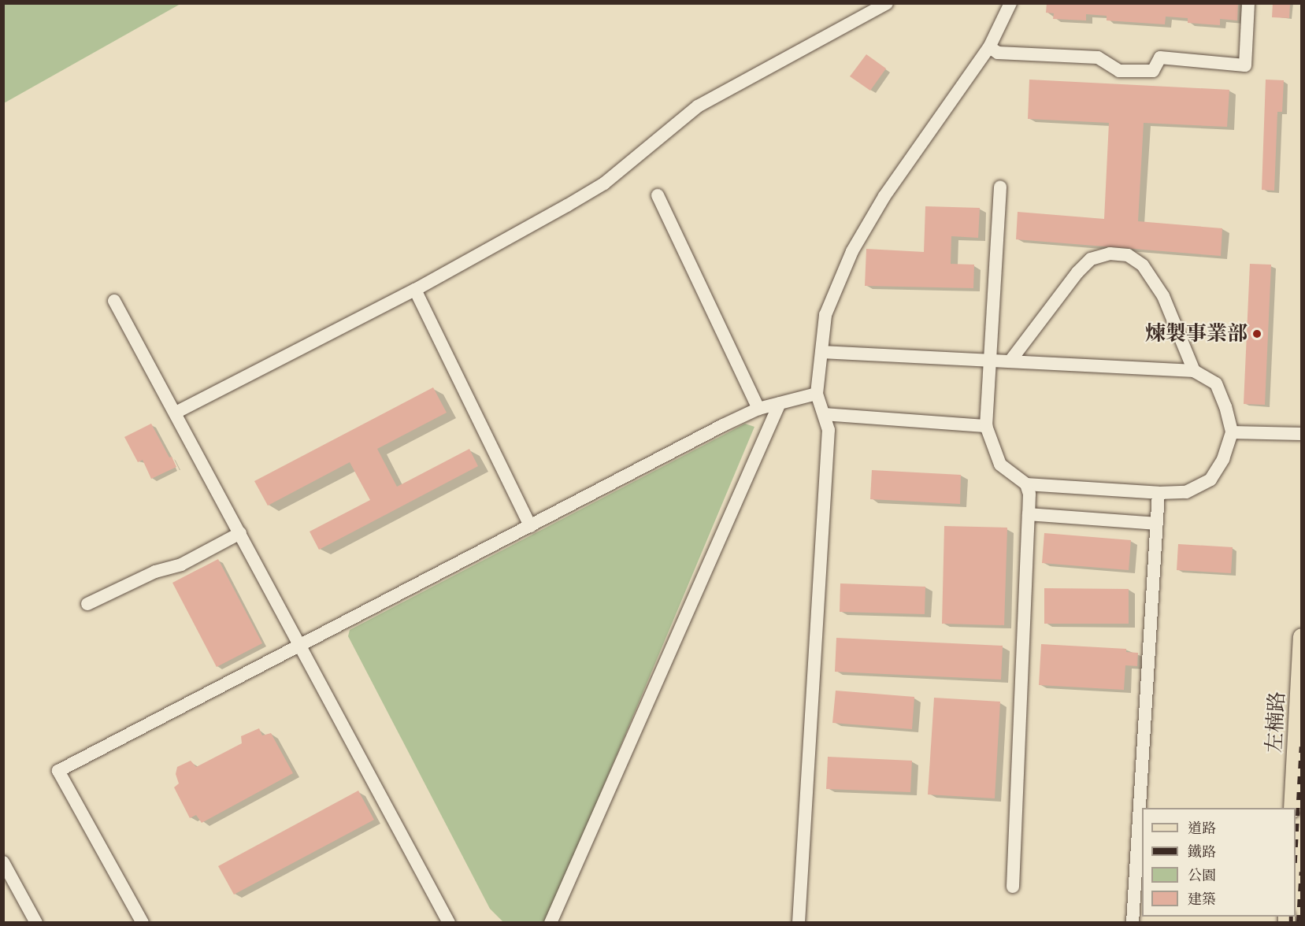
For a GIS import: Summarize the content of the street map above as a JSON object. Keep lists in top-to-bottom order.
{
  "streets": {
    "main road": ["左楠路"]
  },
  "places": ["煉製事業部"],
  "legend": [
    "道路",
    "鐵路",
    "公園",
    "建築"
  ]
}
